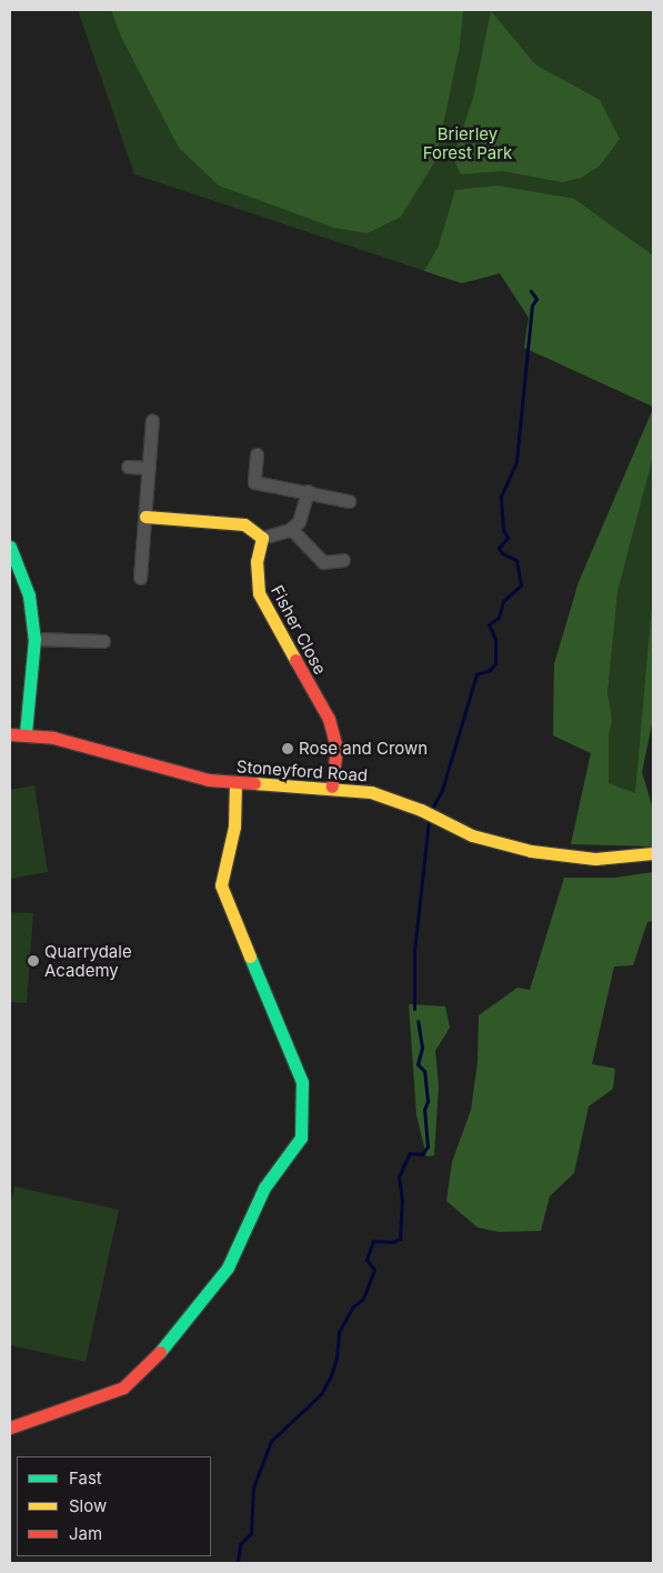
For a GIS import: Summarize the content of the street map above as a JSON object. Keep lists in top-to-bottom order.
{
  "streets": {
    "street": ["Fisher Close", "Stoneyford Road"]
  },
  "crossings": [
    ["Fisher Close", "Stoneyford Road"]
  ],
  "parks": ["Brierley Forest Park"],
  "places": ["Rose and Crown", "Quarrydale Academy"],
  "legend": ["Fast", "Slow", "Jam"]
}
